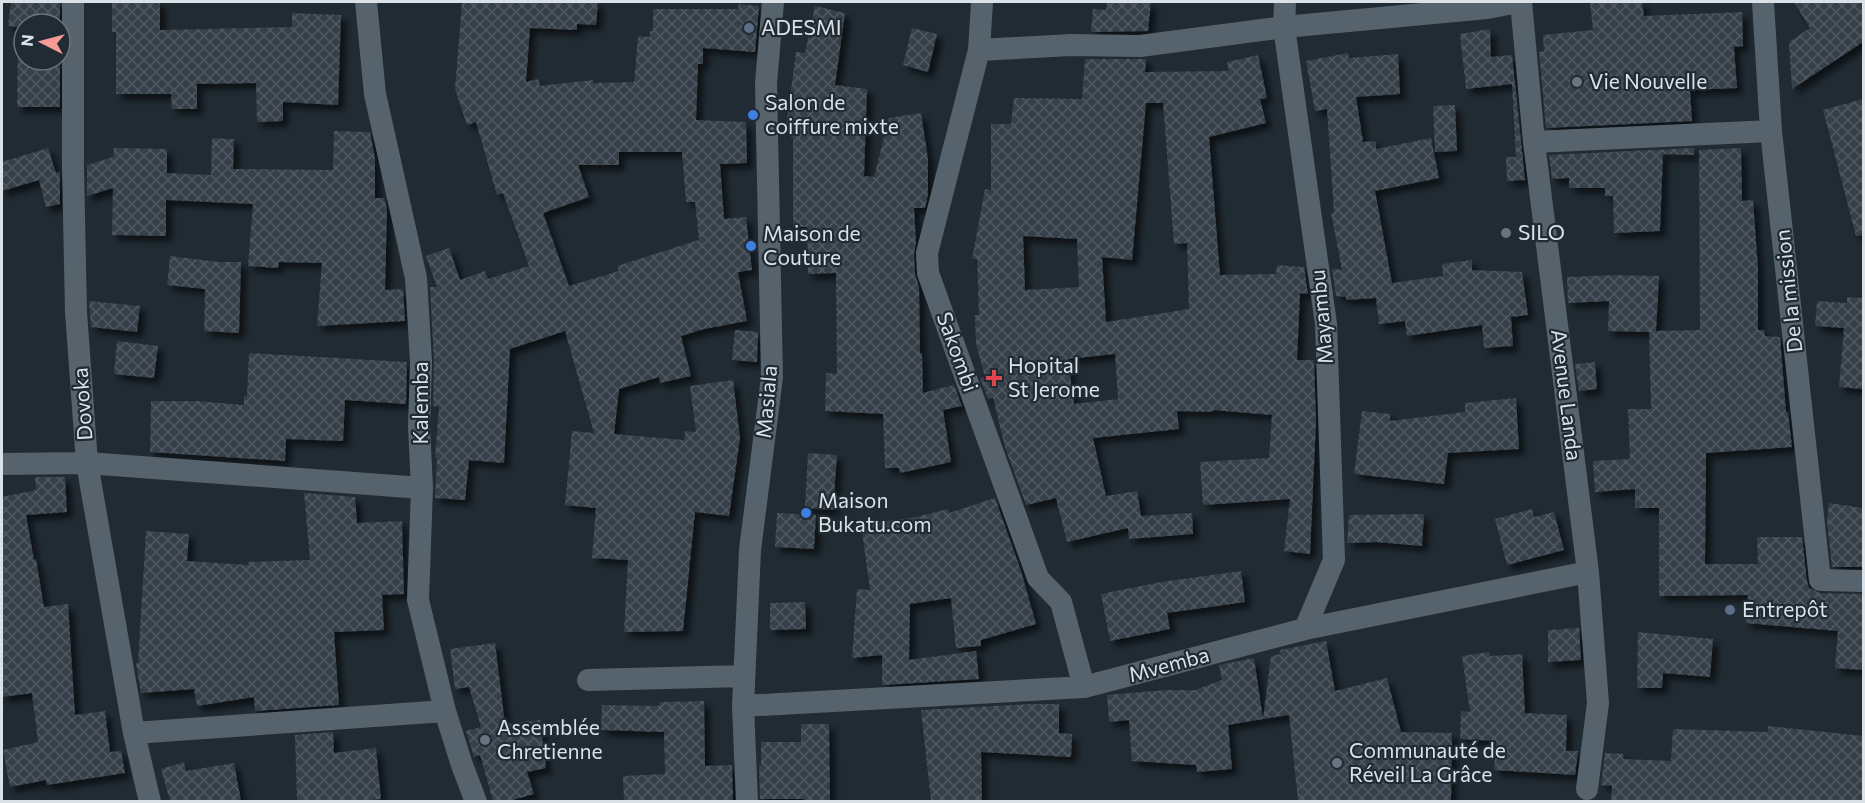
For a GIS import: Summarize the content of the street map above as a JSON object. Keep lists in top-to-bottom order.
{
  "streets": {
    "street": [
      "De la mission",
      "Mayambu",
      "Sakombi",
      "Avenue Landa",
      "Masiala",
      "Kalemba",
      "Dovoka",
      "Mvemba"
    ]
  },
  "crossings": [
    ["Mayambu", "Mvemba"],
    ["Sakombi", "Mvemba"],
    ["Avenue Landa", "Mvemba"],
    ["Masiala", "Mvemba"]
  ],
  "places": {
    "other": [
      "ADESMI",
      "Vie Nouvelle",
      "Salon de coiffure mixte",
      "SILO",
      "Maison de Couture",
      "Maison Bukatu.com",
      "Entrepôt",
      "Assemblée Chretienne",
      "Communauté de Réveil La Grâce"
    ],
    "health": ["Hopital St Jerome"]
  },
  "north": "left"
}
